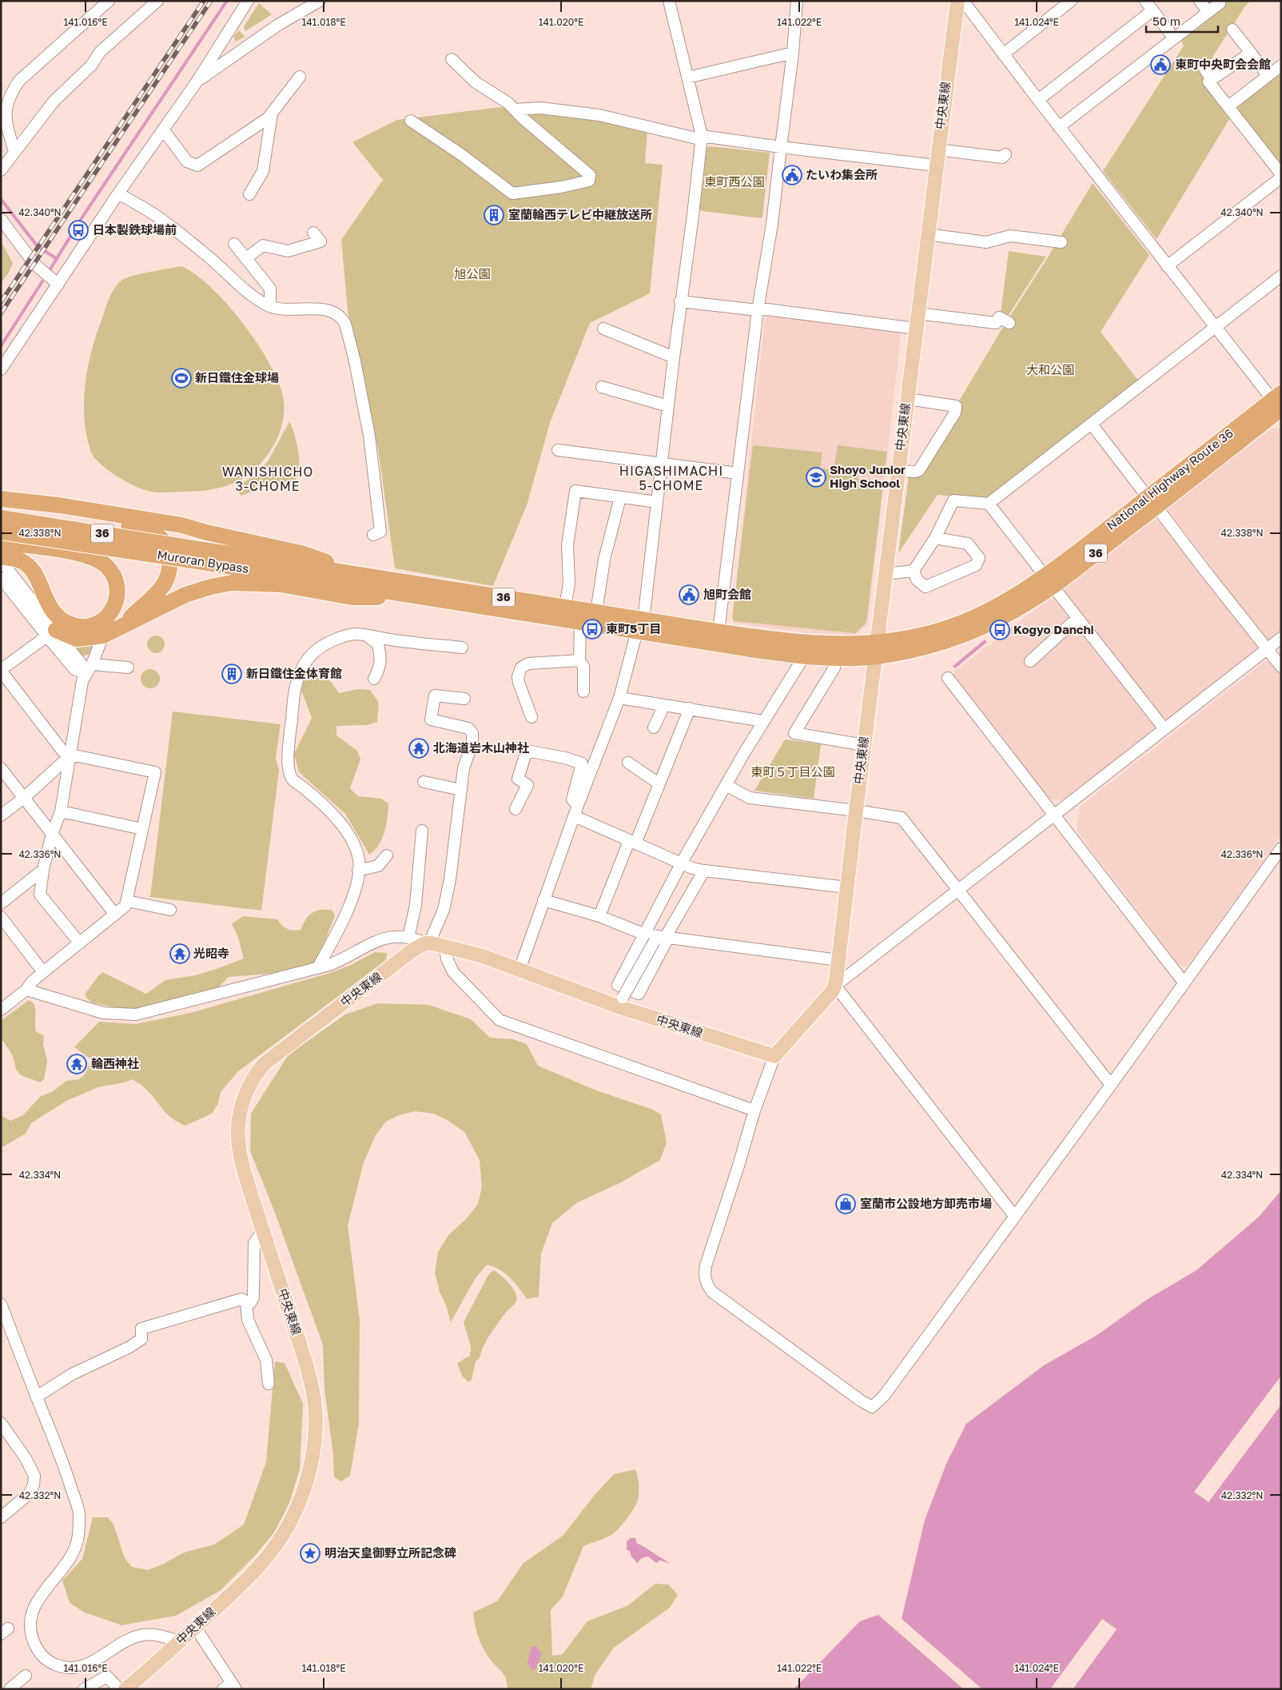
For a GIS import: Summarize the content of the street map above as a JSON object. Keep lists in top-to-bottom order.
{
  "streets": {
    "highway": ["National Highway Route 36", "36", "Muroran Bypass"],
    "main road": ["中央東線"]
  },
  "crossings": [
    ["中央東線", "National Highway Route 36"],
    ["National Highway Route 36", "Muroran Bypass"]
  ],
  "districts": ["HIGASHIMACHI 5-CHOME", "WANISHICHO 3-CHOME"],
  "parks": [
    "東町西公園",
    "旭公園",
    "大和公園",
    "東町５丁目公園"
  ],
  "places": {
    "public building": ["東町中央町会会館", "たいわ集会所", "旭町会館"],
    "building": ["室蘭輪西テレビ中継放送所", "新日鐵住金体育館"],
    "bus stop": ["日本製鉄球場前", "東町5丁目", "Kogyo Danchi"],
    "sports": ["新日鐵住金球場"],
    "school or university": ["Shoyo Junior High School"],
    "temple": ["北海道岩木山神社", "光昭寺", "輪西神社"],
    "shop": ["室蘭市公設地方卸売市場"],
    "place": ["明治天皇御野立所記念碑"]
  },
  "scale_bar": "50 m",
  "coordinates": [
    "141.016°E",
    "141.018°E",
    "141.020°E",
    "141.022°E",
    "141.024°E",
    "42.340°N",
    "42.338°N",
    "42.336°N",
    "42.334°N",
    "42.332°N"
  ]
}
